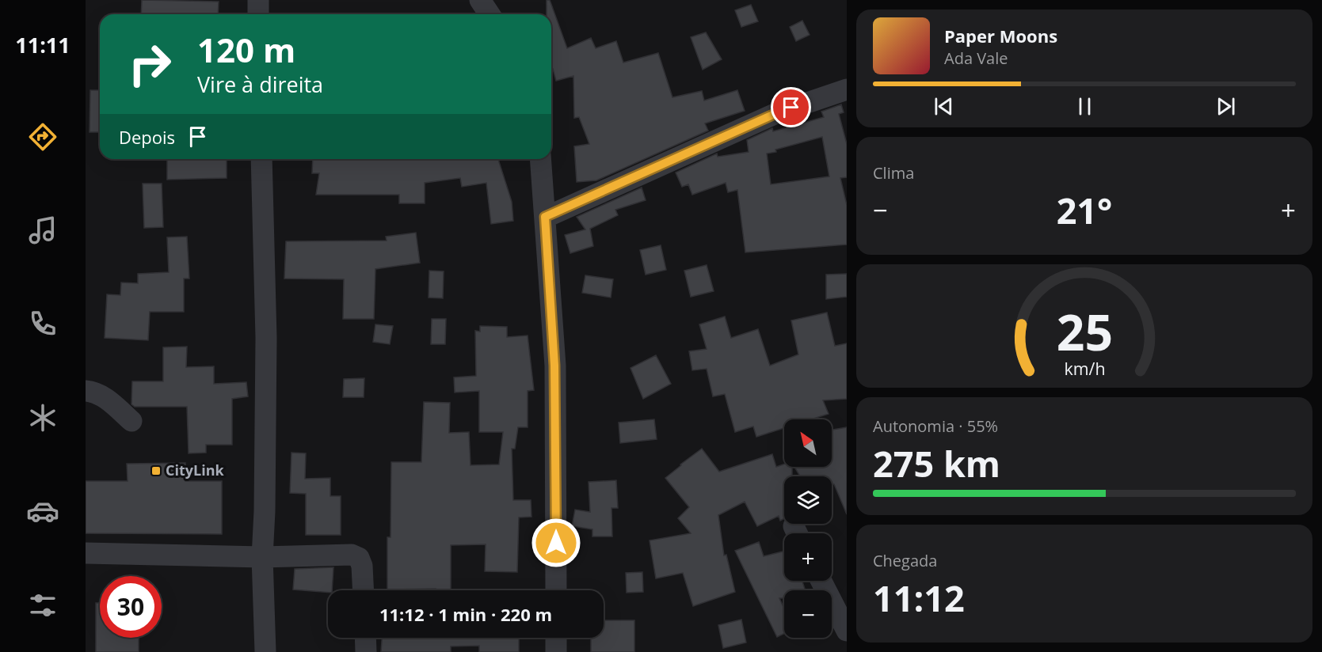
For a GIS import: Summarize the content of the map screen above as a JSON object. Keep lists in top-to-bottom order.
{
  "places": {
    "transit": ["CityLink"]
  },
  "north": "top left",
  "page": {
    "tabs": "11:11",
    "turn": ["120 m", "Vire à direita"],
    "song": ["Paper Moons", "Ada Vale"],
    "then": "Depois",
    "tile": [
      "Clima",
      ["Autonomia · 55%", "275 km"],
      ["Chegada", "11:12"]
    ],
    "heat": ["−", "21°", "+"],
    "map_buttons": ["+", "−"],
    "limit": "30",
    "trip": "11:12 · 1 min · 220 m",
    "gauge": ["25", "km/h"]
  }
}
